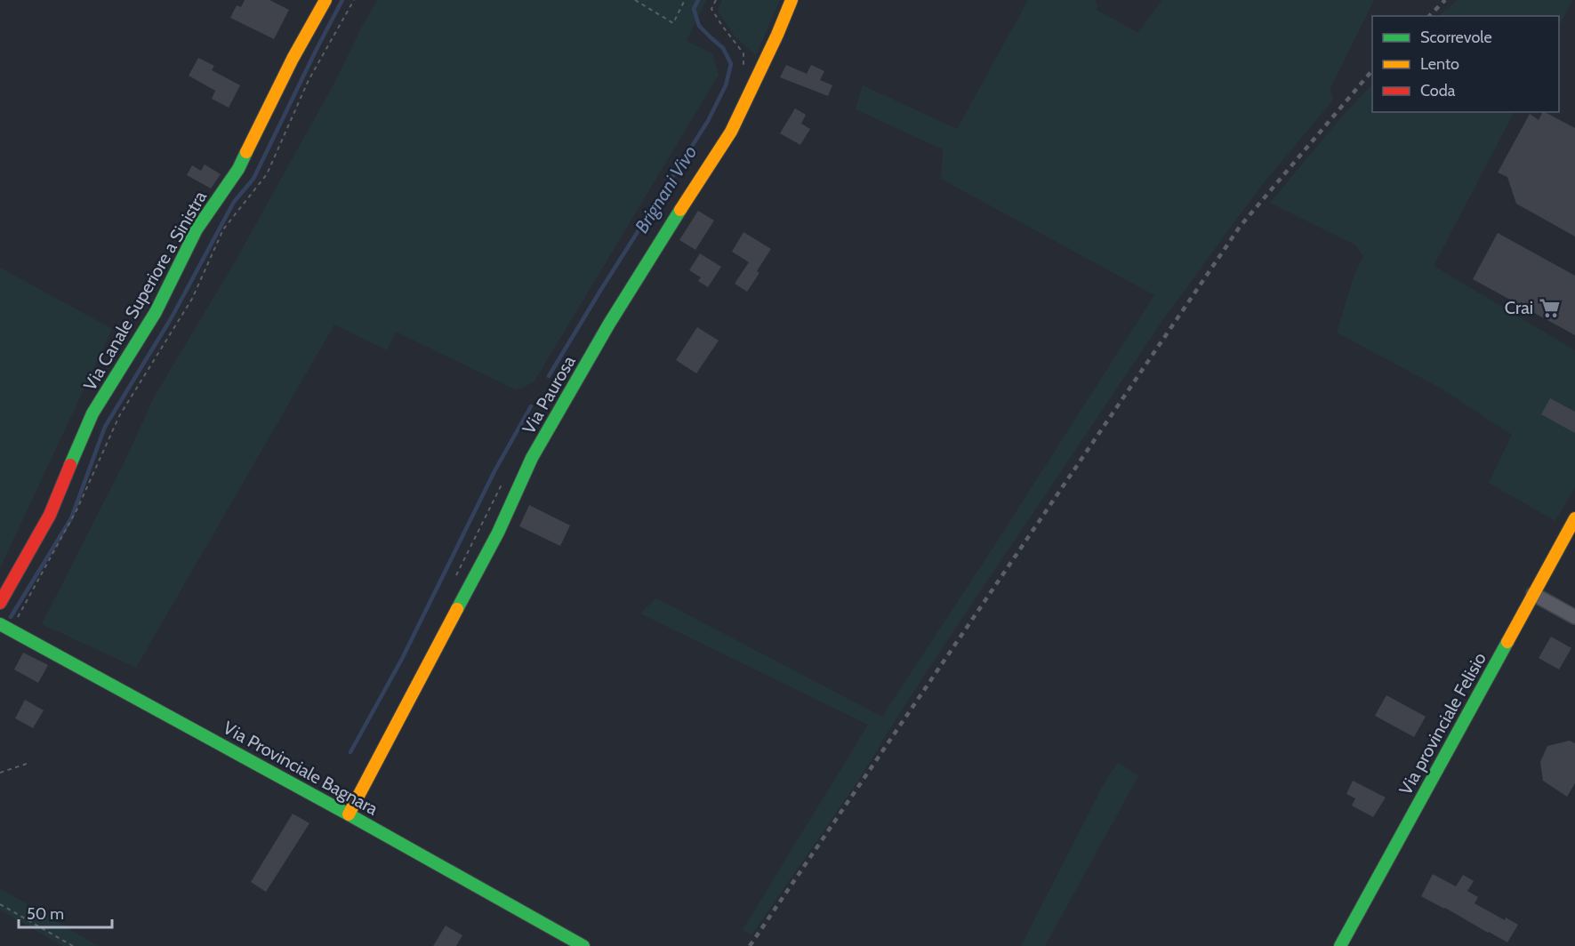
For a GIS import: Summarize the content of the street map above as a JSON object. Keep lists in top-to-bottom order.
{
  "streets": {
    "street": [
      "Via Canale Superiore a Sinistra",
      "Via Paurosa",
      "Via provinciale Felisio",
      "Via Provinciale Bagnara"
    ]
  },
  "crossings": [
    ["Via Paurosa", "Via Provinciale Bagnara"]
  ],
  "water": ["Brignani Vivo"],
  "places": {
    "supermarket": ["Crai"]
  },
  "legend": ["Scorrevole", "Lento", "Coda"],
  "scale_bar": "50 m"
}
